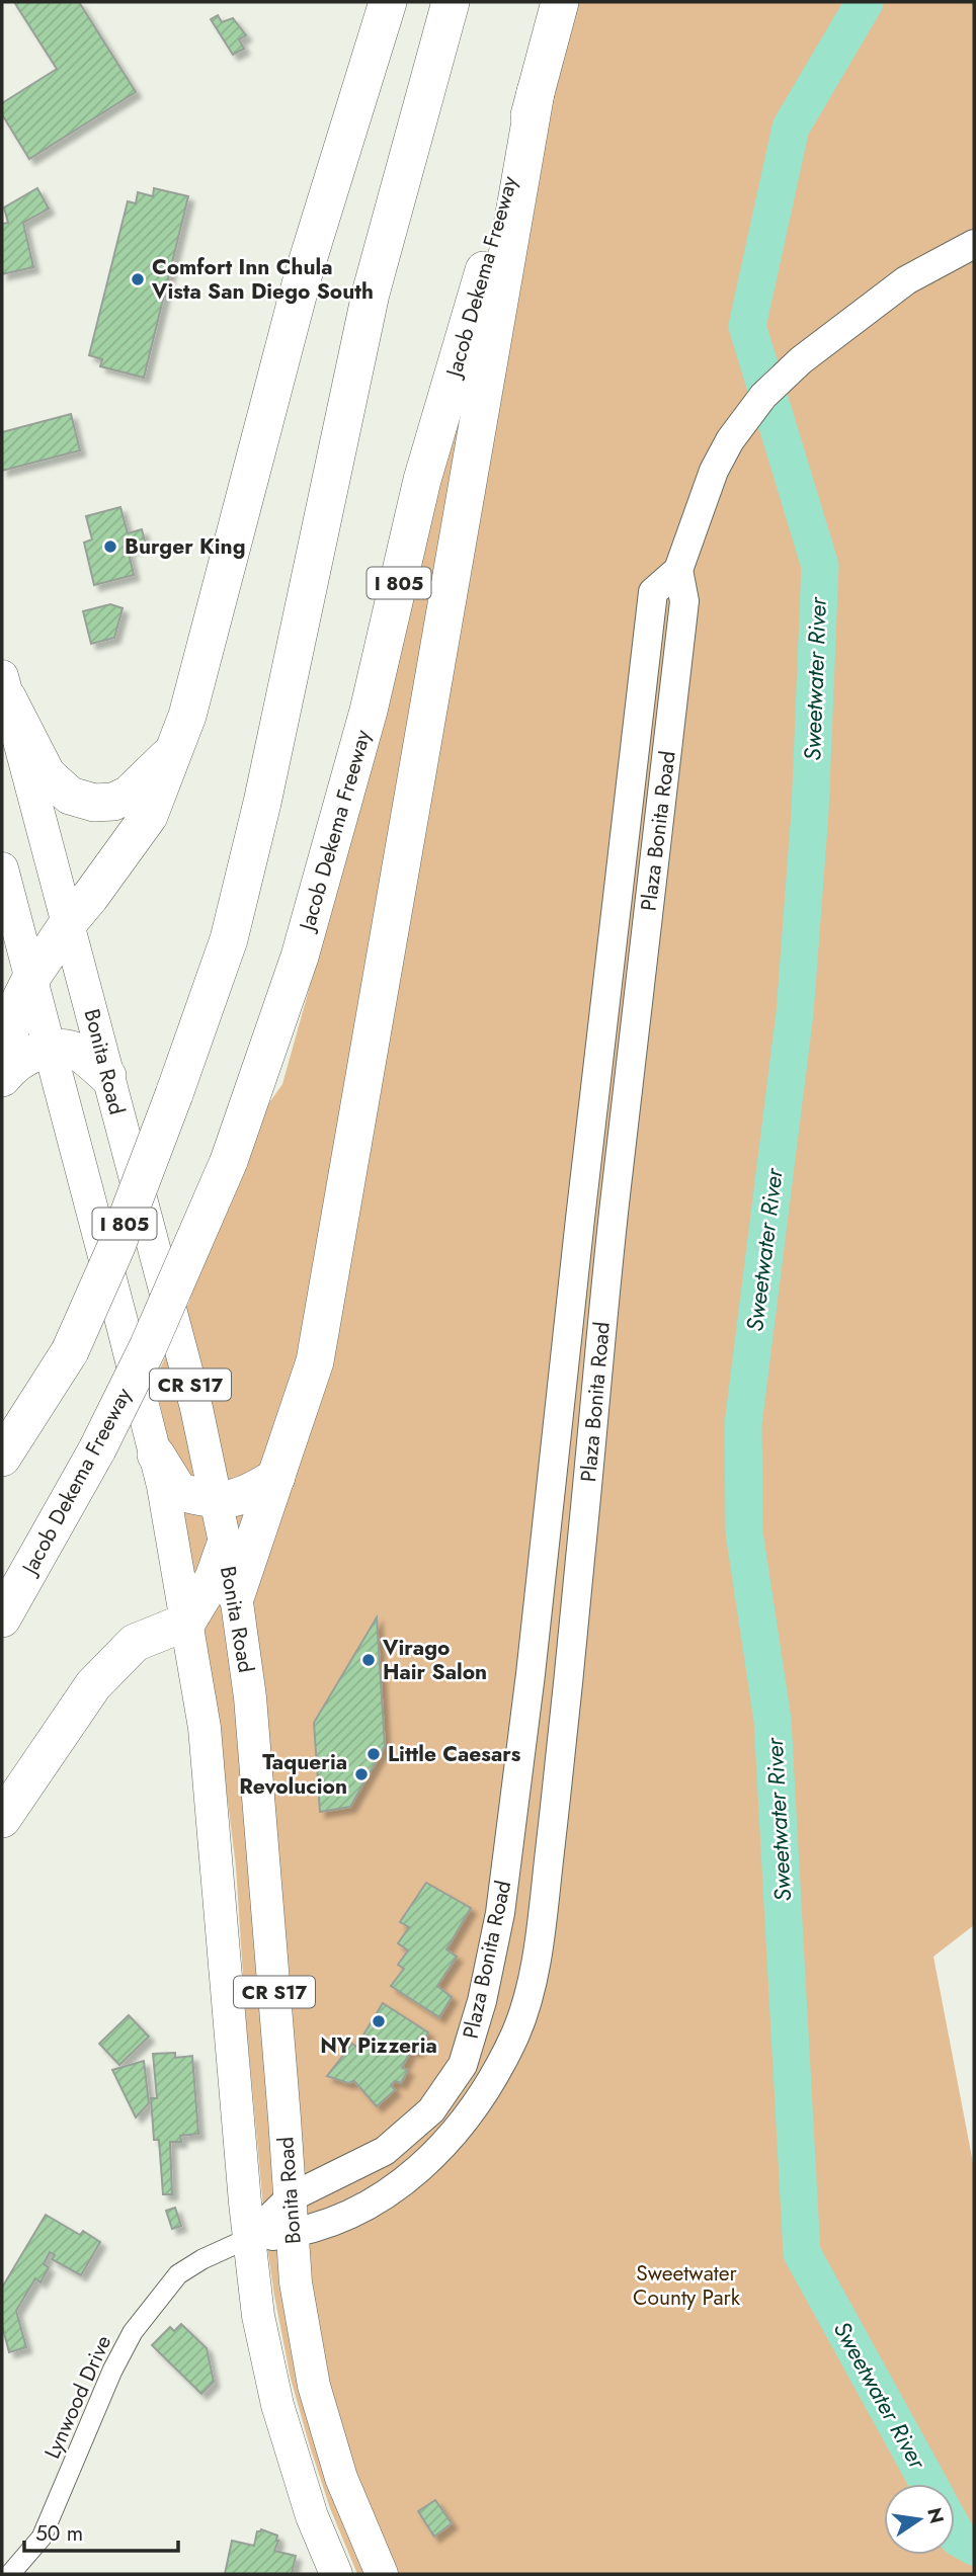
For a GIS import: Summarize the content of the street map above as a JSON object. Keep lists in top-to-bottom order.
{
  "streets": {
    "highway": ["Jacob Dekema Freeway", "I 805"],
    "main road": ["Plaza Bonita Road", "Bonita Road", "CR S17"],
    "street": ["Lynwood Drive"]
  },
  "crossings": [
    ["Plaza Bonita Road", "Bonita Road"],
    ["Plaza Bonita Road", "Lynwood Drive"],
    ["Bonita Road", "Lynwood Drive"]
  ],
  "water": ["Sweetwater River"],
  "parks": ["Sweetwater County Park"],
  "places": [
    "Comfort Inn Chula Vista San Diego South",
    "Burger King",
    "Virago Hair Salon",
    "Little Caesars",
    "Taqueria Revolucion",
    "NY Pizzeria"
  ],
  "scale_bar": "50 m",
  "north": "right"
}
